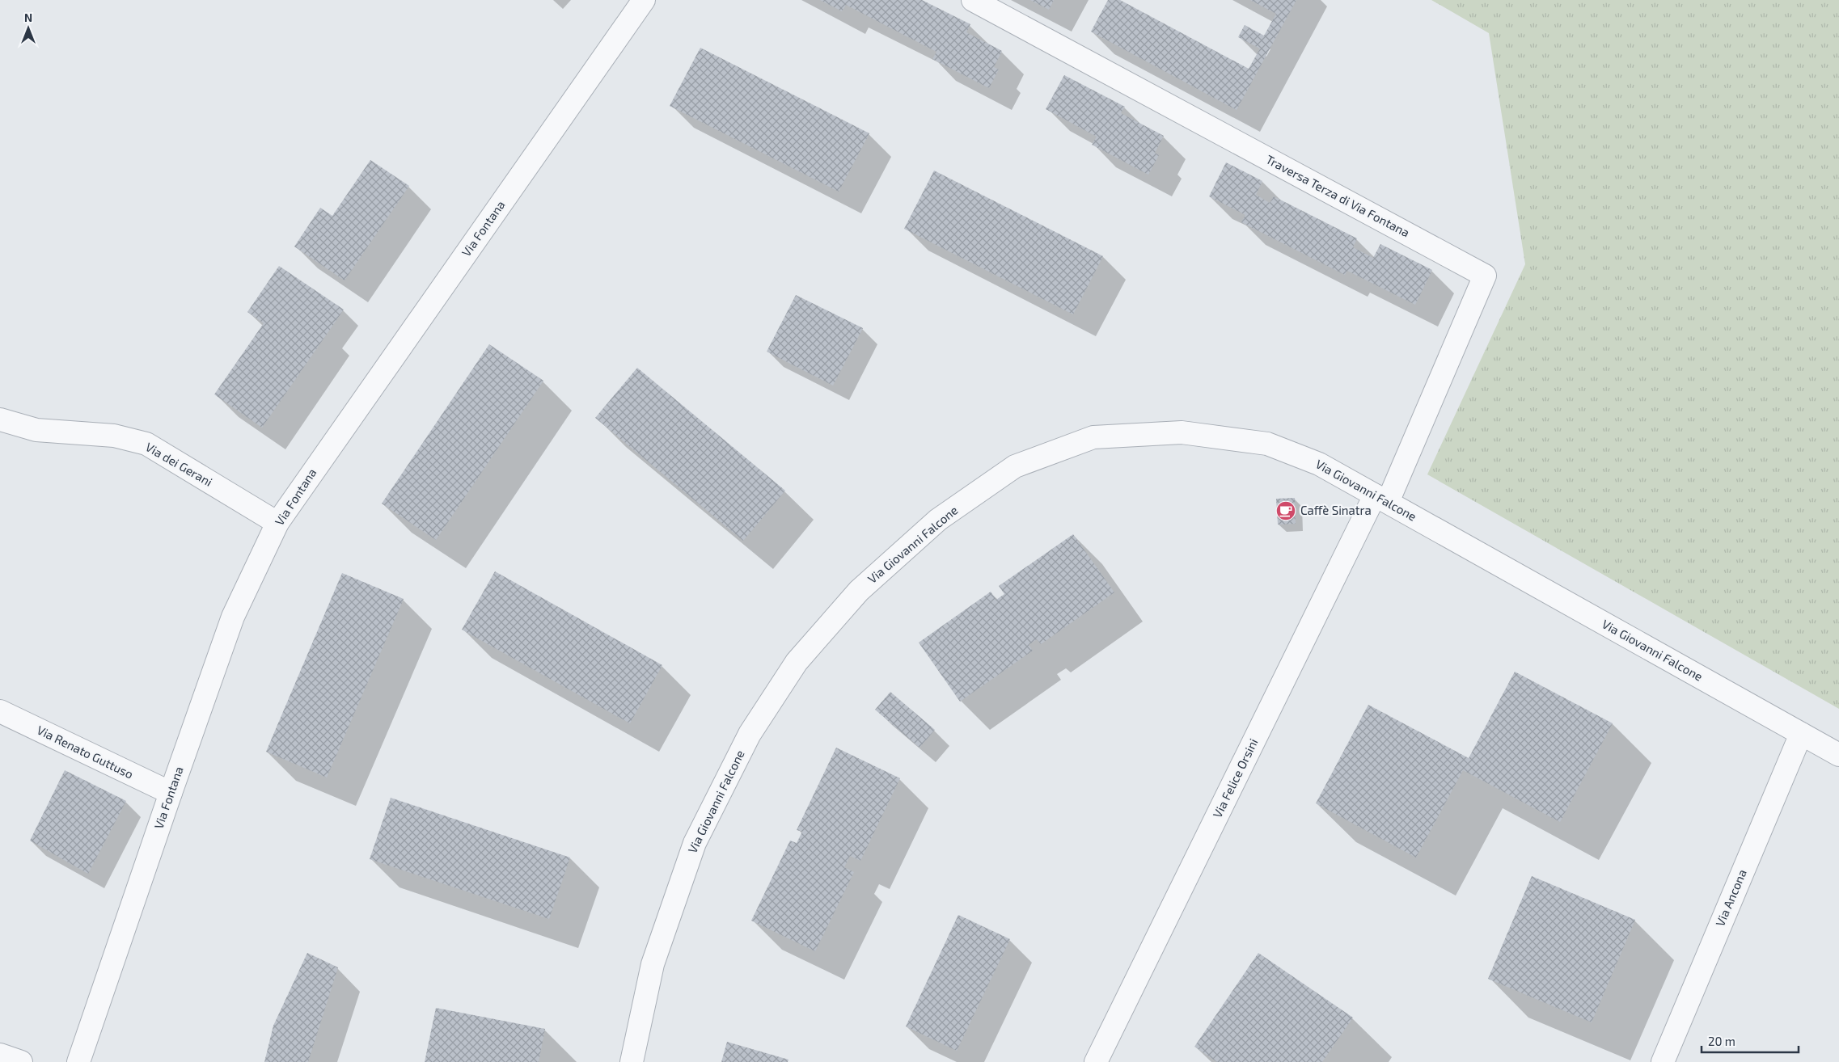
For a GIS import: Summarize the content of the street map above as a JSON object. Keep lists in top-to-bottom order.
{
  "streets": {
    "street": [
      "Traversa Terza di Via Fontana",
      "Via Fontana",
      "Via dei Gerani",
      "Via Giovanni Falcone",
      "Via Renato Guttuso",
      "Via Felice Orsini",
      "Via Ancona"
    ]
  },
  "crossings": [
    ["Traversa Terza di Via Fontana", "Via Giovanni Falcone"],
    ["Traversa Terza di Via Fontana", "Via Felice Orsini"],
    ["Via Fontana", "Via dei Gerani"],
    ["Via Fontana", "Via Renato Guttuso"],
    ["Via Giovanni Falcone", "Via Felice Orsini"],
    ["Via Giovanni Falcone", "Via Ancona"]
  ],
  "places": {
    "cafe": ["Caffè Sinatra"]
  },
  "scale_bar": "20 m",
  "north": "top"
}
